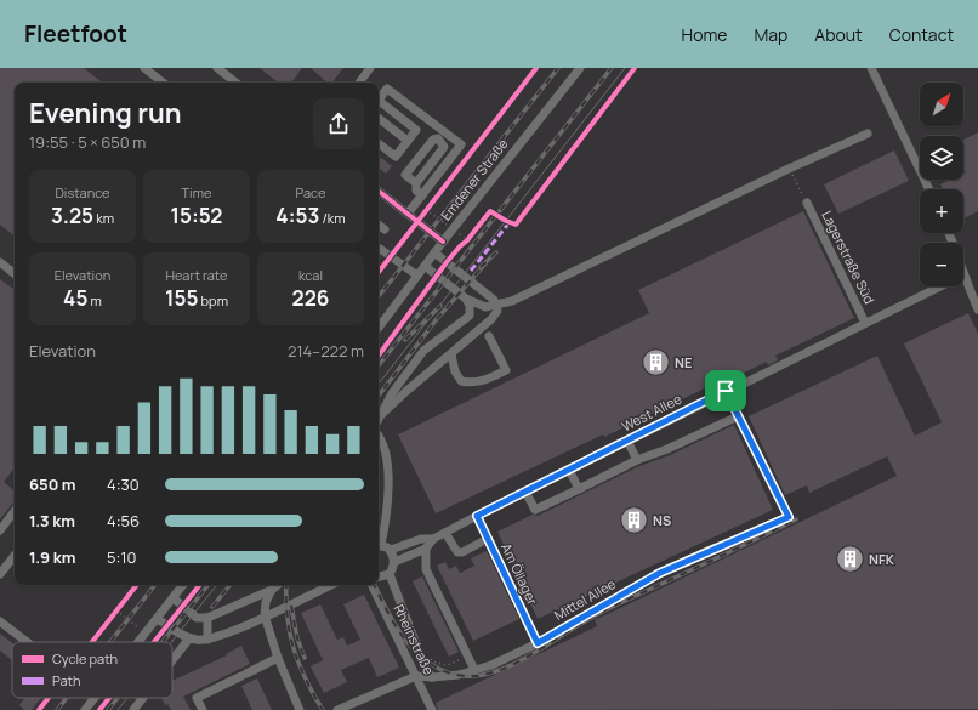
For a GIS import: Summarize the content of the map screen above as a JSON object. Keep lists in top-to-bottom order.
{
  "streets": {
    "street": [
      "Emdener Straße",
      "Lagerstraße Süd",
      "West Allee",
      "Am Öllager",
      "Mittel Allee",
      "Rheinstraße"
    ]
  },
  "crossings": [
    ["Lagerstraße Süd", "West Allee"],
    ["West Allee", "Am Öllager"],
    ["Am Öllager", "Mittel Allee"],
    ["Mittel Allee", "Rheinstraße"]
  ],
  "places": {
    "building": ["NE", "NS", "NFK"]
  },
  "legend": ["Cycle path", "Path"],
  "north": "top right",
  "page": {
    "header": "Fleetfoot",
    "nav": [
      "Home",
      "Map",
      "About",
      "Contact"
    ],
    "map_buttons": ["+", "−"],
    "heading": ["Evening run", "19:55 · 5 × 650 m"],
    "stats": [
      ["Distance", "3.25 km"],
      ["Time", "15:52"],
      ["Pace", "4:53 /km"],
      ["Elevation", "45 m"],
      ["Heart rate", "155 bpm"],
      ["kcal", "226"]
    ],
    "chart": ["Elevation", "214–222 m"],
    "list": [
      {
        "name": "650 m",
        "note": "4:30"
      },
      {
        "name": "1.3 km",
        "note": "4:56"
      },
      {
        "name": "1.9 km",
        "note": "5:10"
      }
    ]
  }
}
